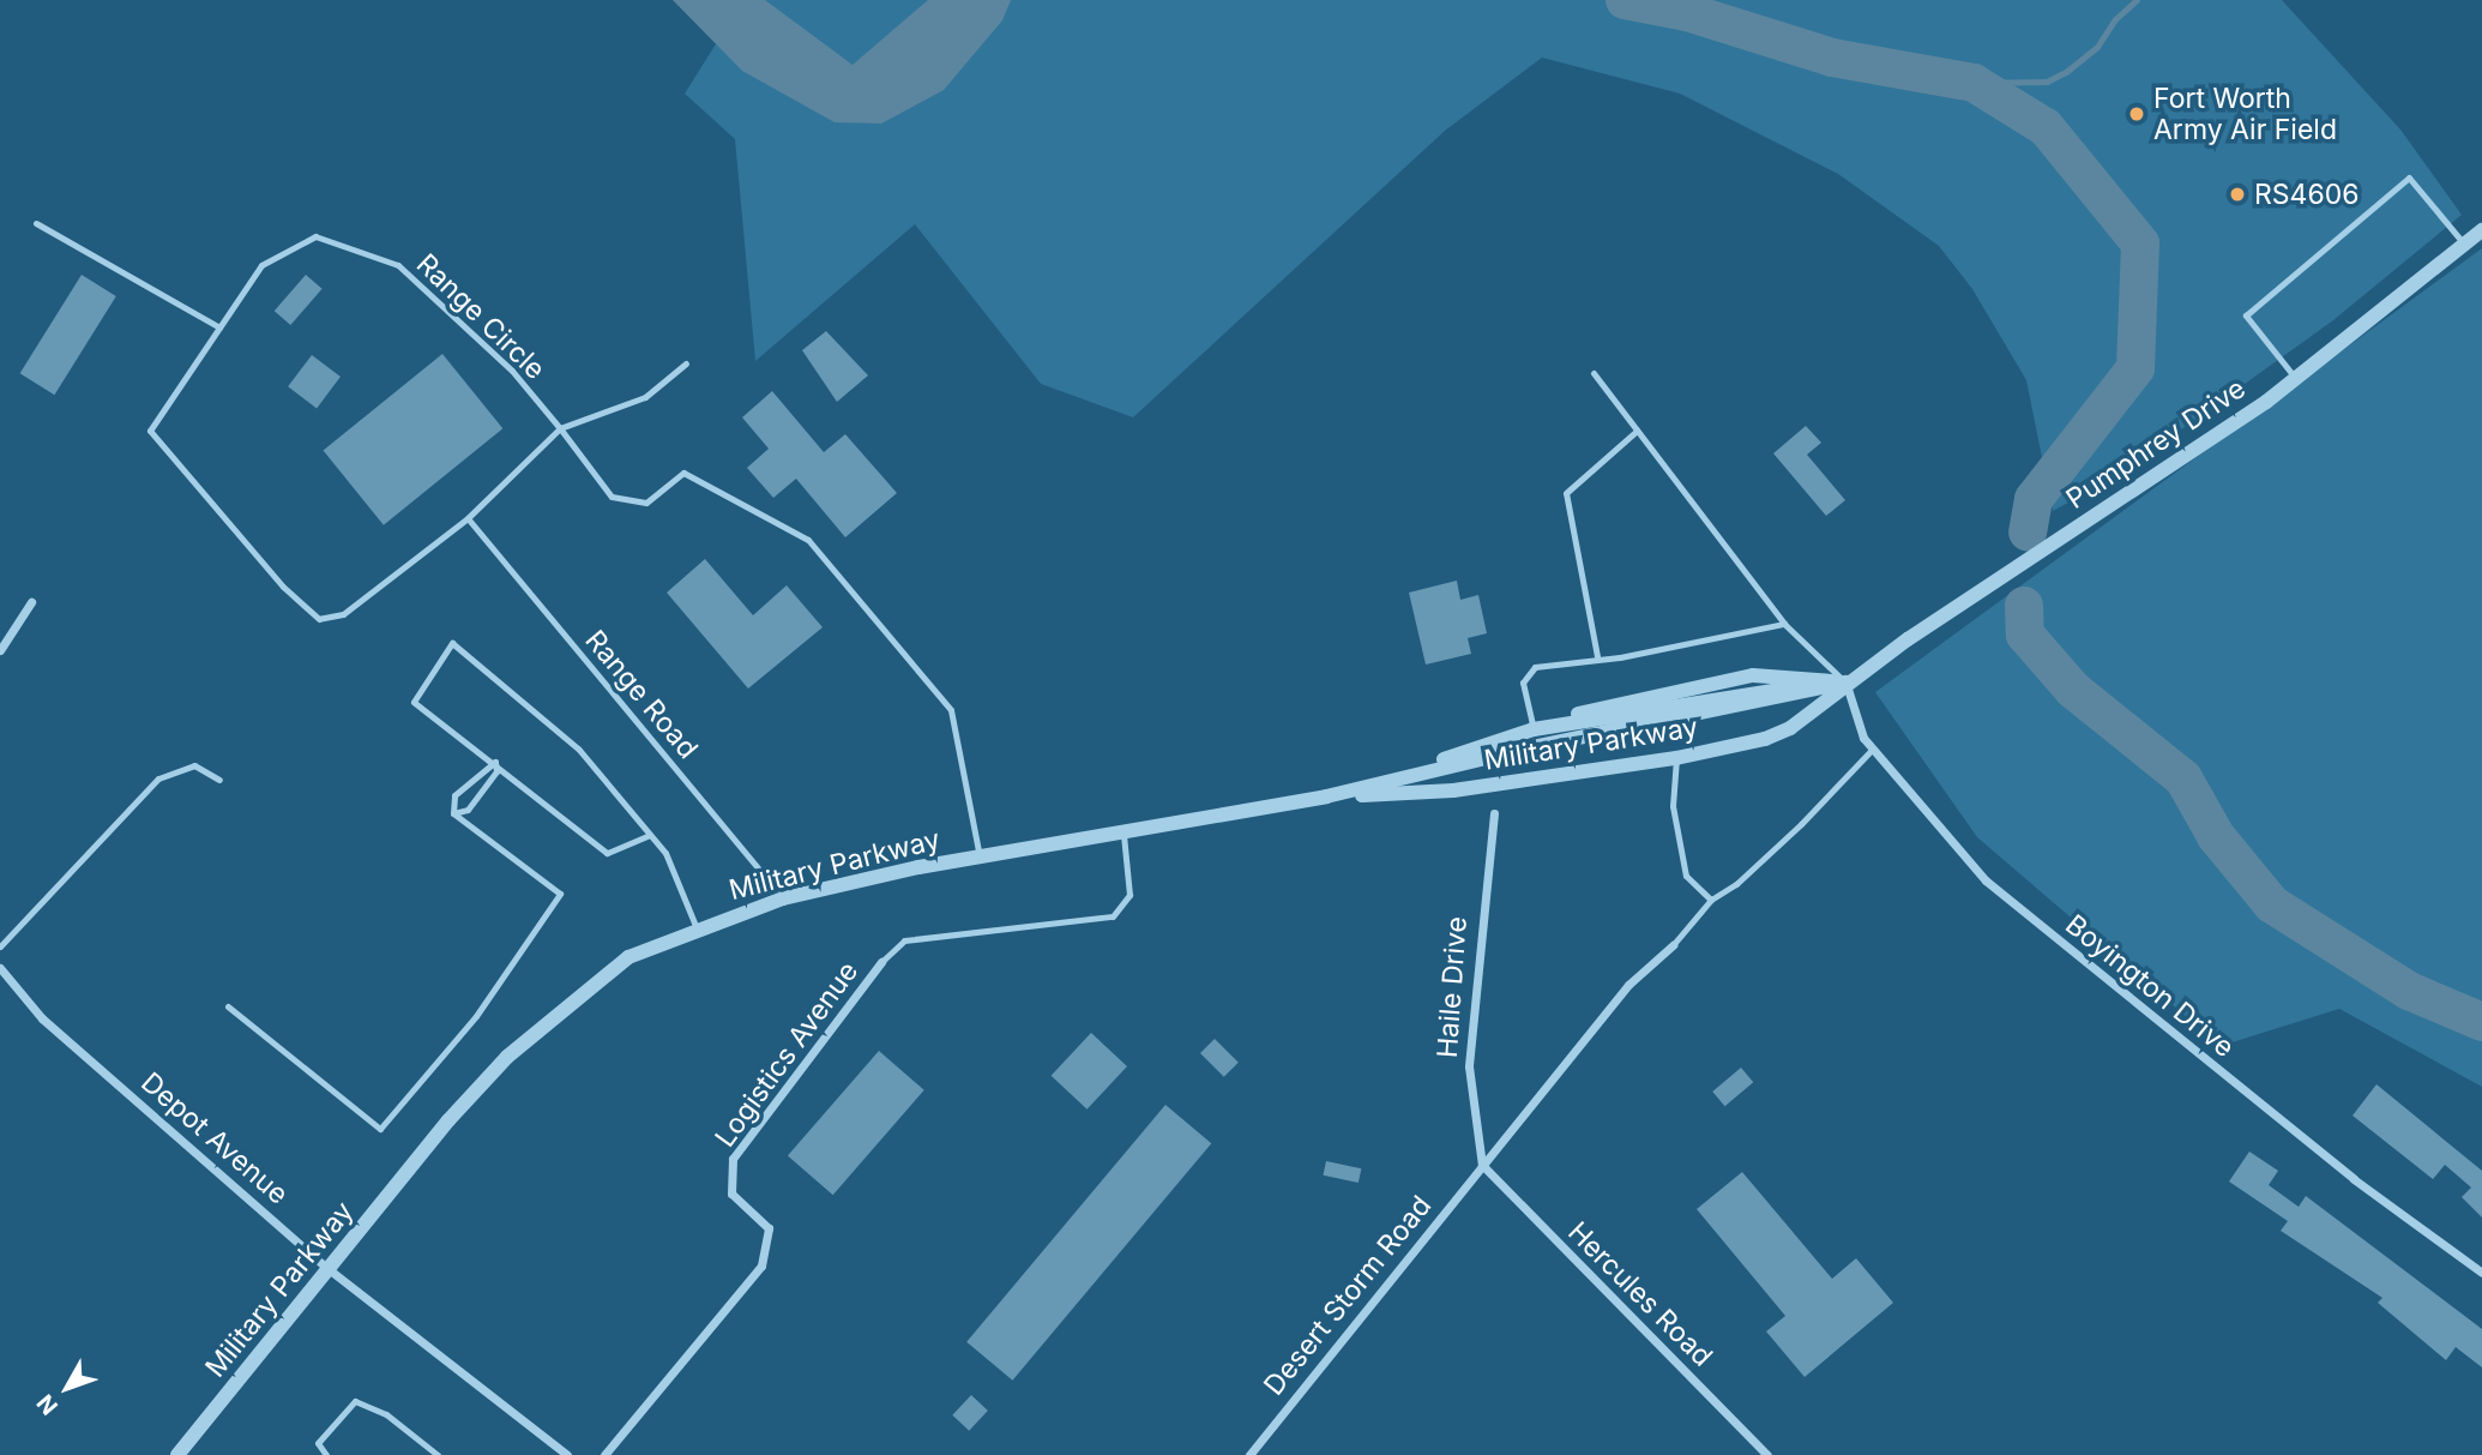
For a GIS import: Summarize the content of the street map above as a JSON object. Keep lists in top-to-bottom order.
{
  "streets": {
    "street": [
      "Pumphrey Drive",
      "Military Parkway",
      "Boyington Drive",
      "Haile Drive",
      "Logistics Avenue",
      "Depot Avenue",
      "Hercules Road",
      "Desert Storm Road"
    ],
    "lane": ["Range Circle", "Range Road"]
  },
  "crossings": [
    ["Range Circle", "Range Road"],
    ["Pumphrey Drive", "Military Parkway"],
    ["Pumphrey Drive", "Boyington Drive"],
    ["Range Road", "Military Parkway"],
    ["Military Parkway", "Boyington Drive"],
    ["Military Parkway", "Depot Avenue"],
    ["Haile Drive", "Hercules Road"],
    ["Haile Drive", "Desert Storm Road"],
    ["Hercules Road", "Desert Storm Road"]
  ],
  "places": ["Fort Worth Army Air Field", "RS4606"],
  "north": "bottom left"
}
